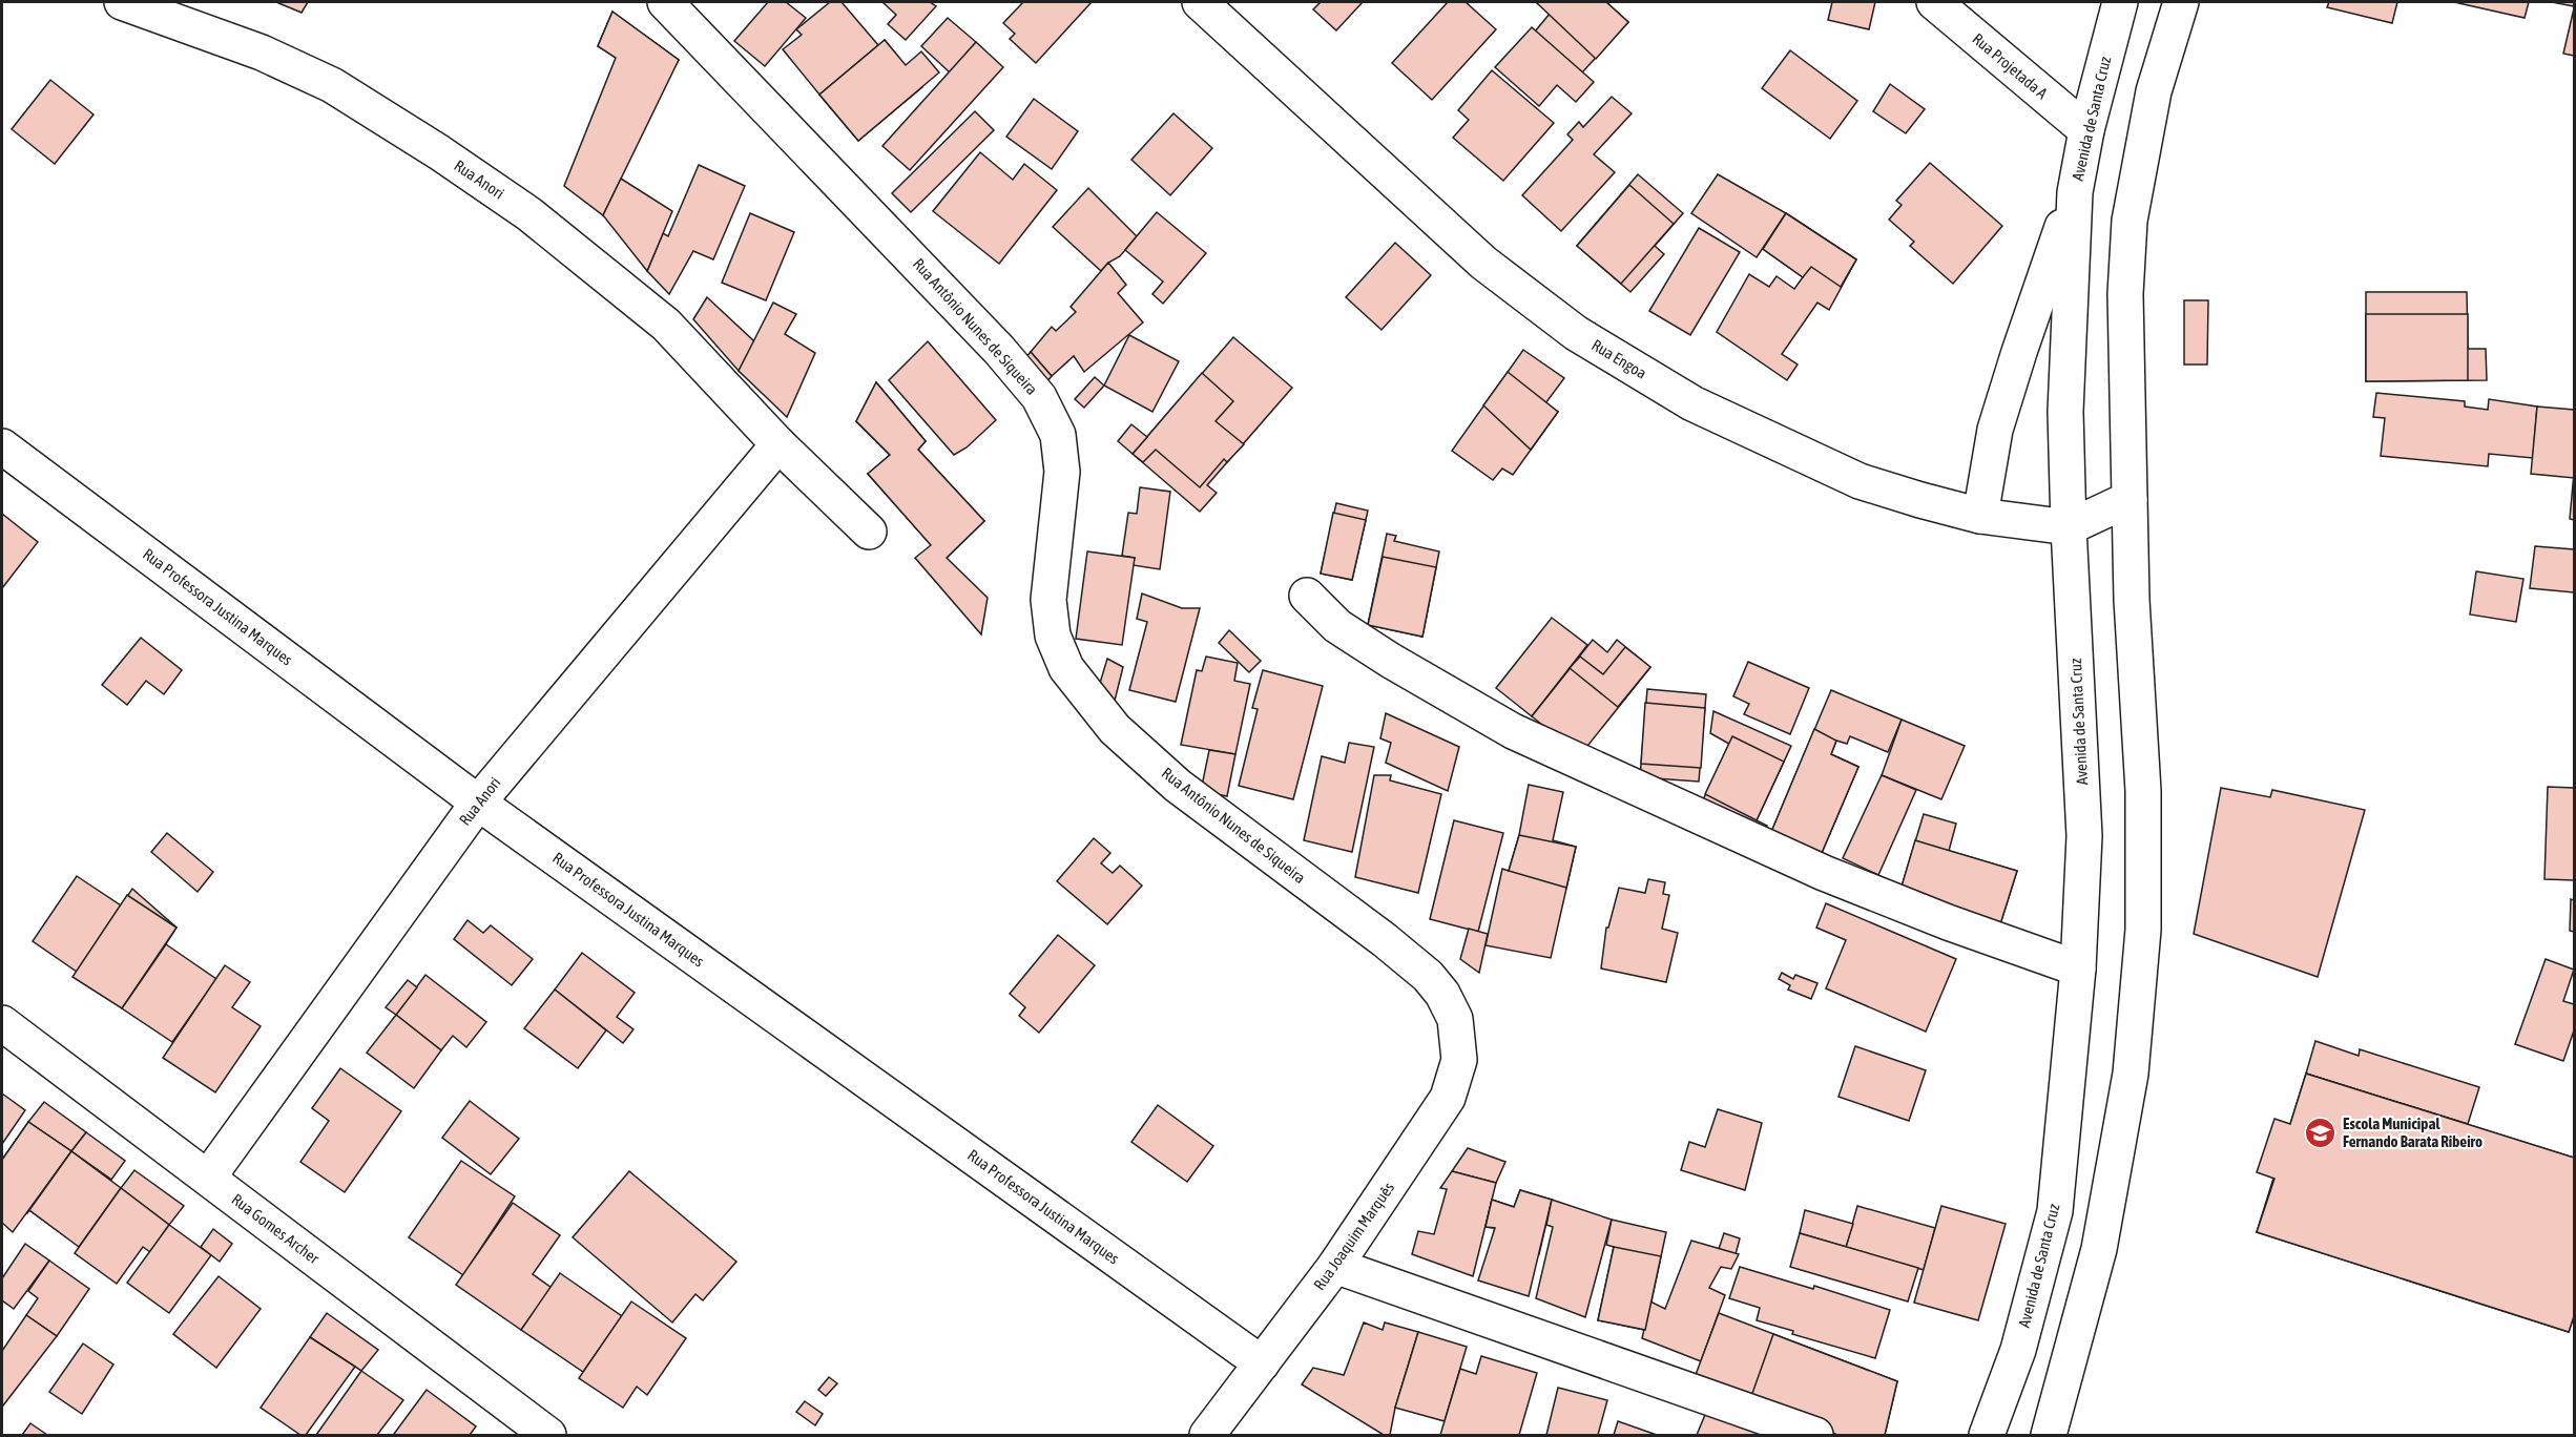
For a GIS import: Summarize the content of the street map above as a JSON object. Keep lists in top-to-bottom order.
{
  "streets": {
    "street": [
      "Rua Projetada A",
      "Avenida de Santa Cruz",
      "Rua Anori",
      "Rua Antônio Nunes de Siqueira",
      "Rua Engoa",
      "Rua Professora Justina Marques",
      "Rua Gomes Archer",
      "Rua Joaquim Marquês"
    ]
  },
  "crossings": [
    ["Rua Projetada A", "Avenida de Santa Cruz"],
    ["Avenida de Santa Cruz", "Rua Engoa"],
    ["Rua Anori", "Rua Professora Justina Marques"],
    ["Rua Anori", "Rua Gomes Archer"],
    ["Rua Antônio Nunes de Siqueira", "Rua Joaquim Marquês"],
    ["Rua Professora Justina Marques", "Rua Joaquim Marquês"]
  ],
  "places": {
    "school or university": ["Escola Municipal Fernando Barata Ribeiro"]
  }
}
